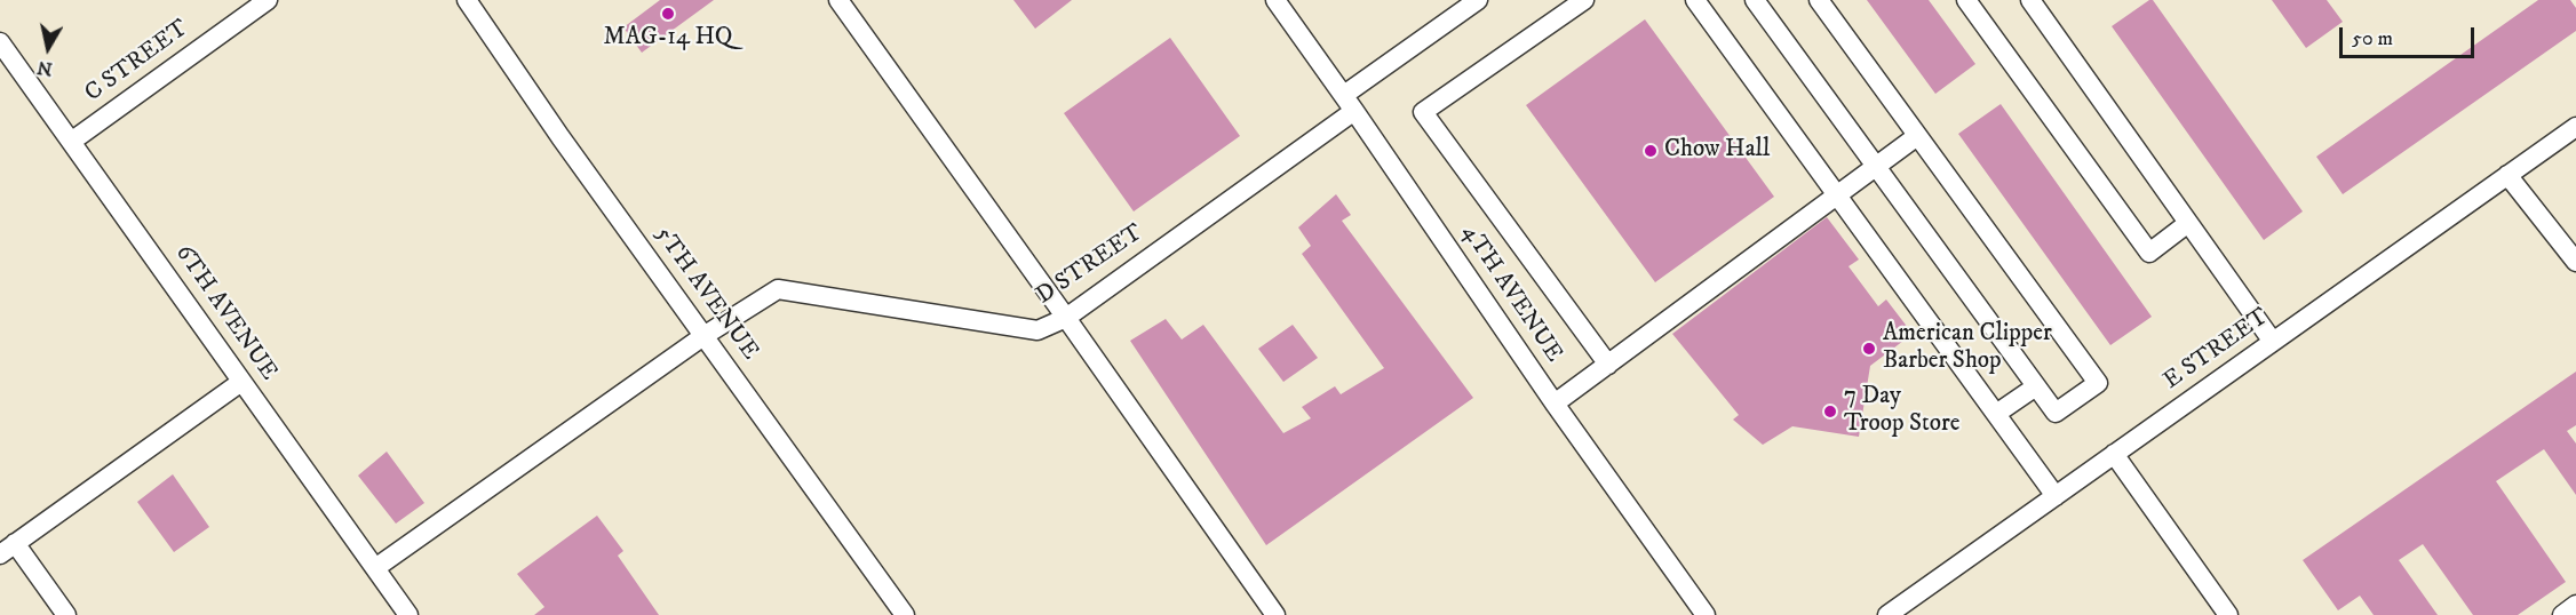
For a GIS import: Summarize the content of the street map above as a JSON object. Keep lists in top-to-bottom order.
{
  "streets": {
    "street": [
      "C STREET",
      "D STREET",
      "5TH AVENUE",
      "4TH AVENUE",
      "6TH AVENUE",
      "E STREET"
    ]
  },
  "crossings": [
    ["C STREET", "6TH AVENUE"],
    ["D STREET", "5TH AVENUE"],
    ["D STREET", "4TH AVENUE"],
    ["D STREET", "6TH AVENUE"]
  ],
  "places": [
    "MAG-14 HQ",
    "Chow Hall",
    "American Clipper Barber Shop",
    "7 Day Troop Store"
  ],
  "scale_bar": "50 m",
  "north": "bottom"
}
